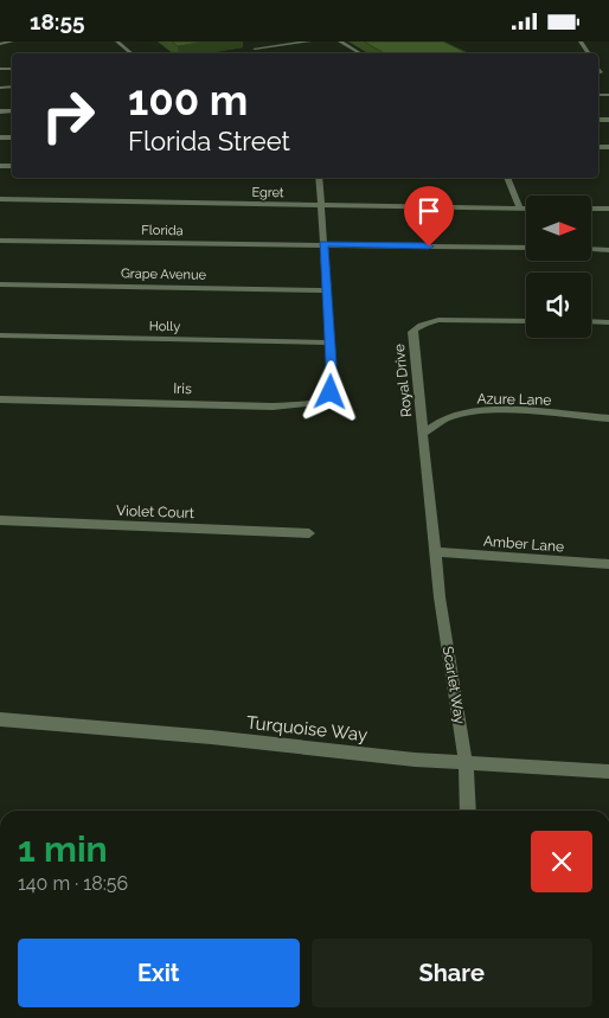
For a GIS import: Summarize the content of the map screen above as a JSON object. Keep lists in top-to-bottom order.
{
  "streets": {
    "street": [
      "Egret",
      "Florida",
      "Grape Avenue",
      "Holly",
      "Royal Drive",
      "Iris",
      "Azure Lane",
      "Violet Court",
      "Amber Lane",
      "Scarlet Way",
      "Turquoise Way"
    ]
  },
  "crossings": [
    ["Holly", "Iris"],
    ["Royal Drive", "Azure Lane"],
    ["Royal Drive", "Amber Lane"],
    ["Royal Drive", "Scarlet Way"],
    ["Amber Lane", "Scarlet Way"],
    ["Scarlet Way", "Turquoise Way"]
  ],
  "north": "right",
  "page": {
    "status": "18:55",
    "turn": ["100 m", "Florida Street"],
    "heading": ["1 min", "140 m · 18:56"],
    "buttons": ["Exit", "Share"]
  }
}
